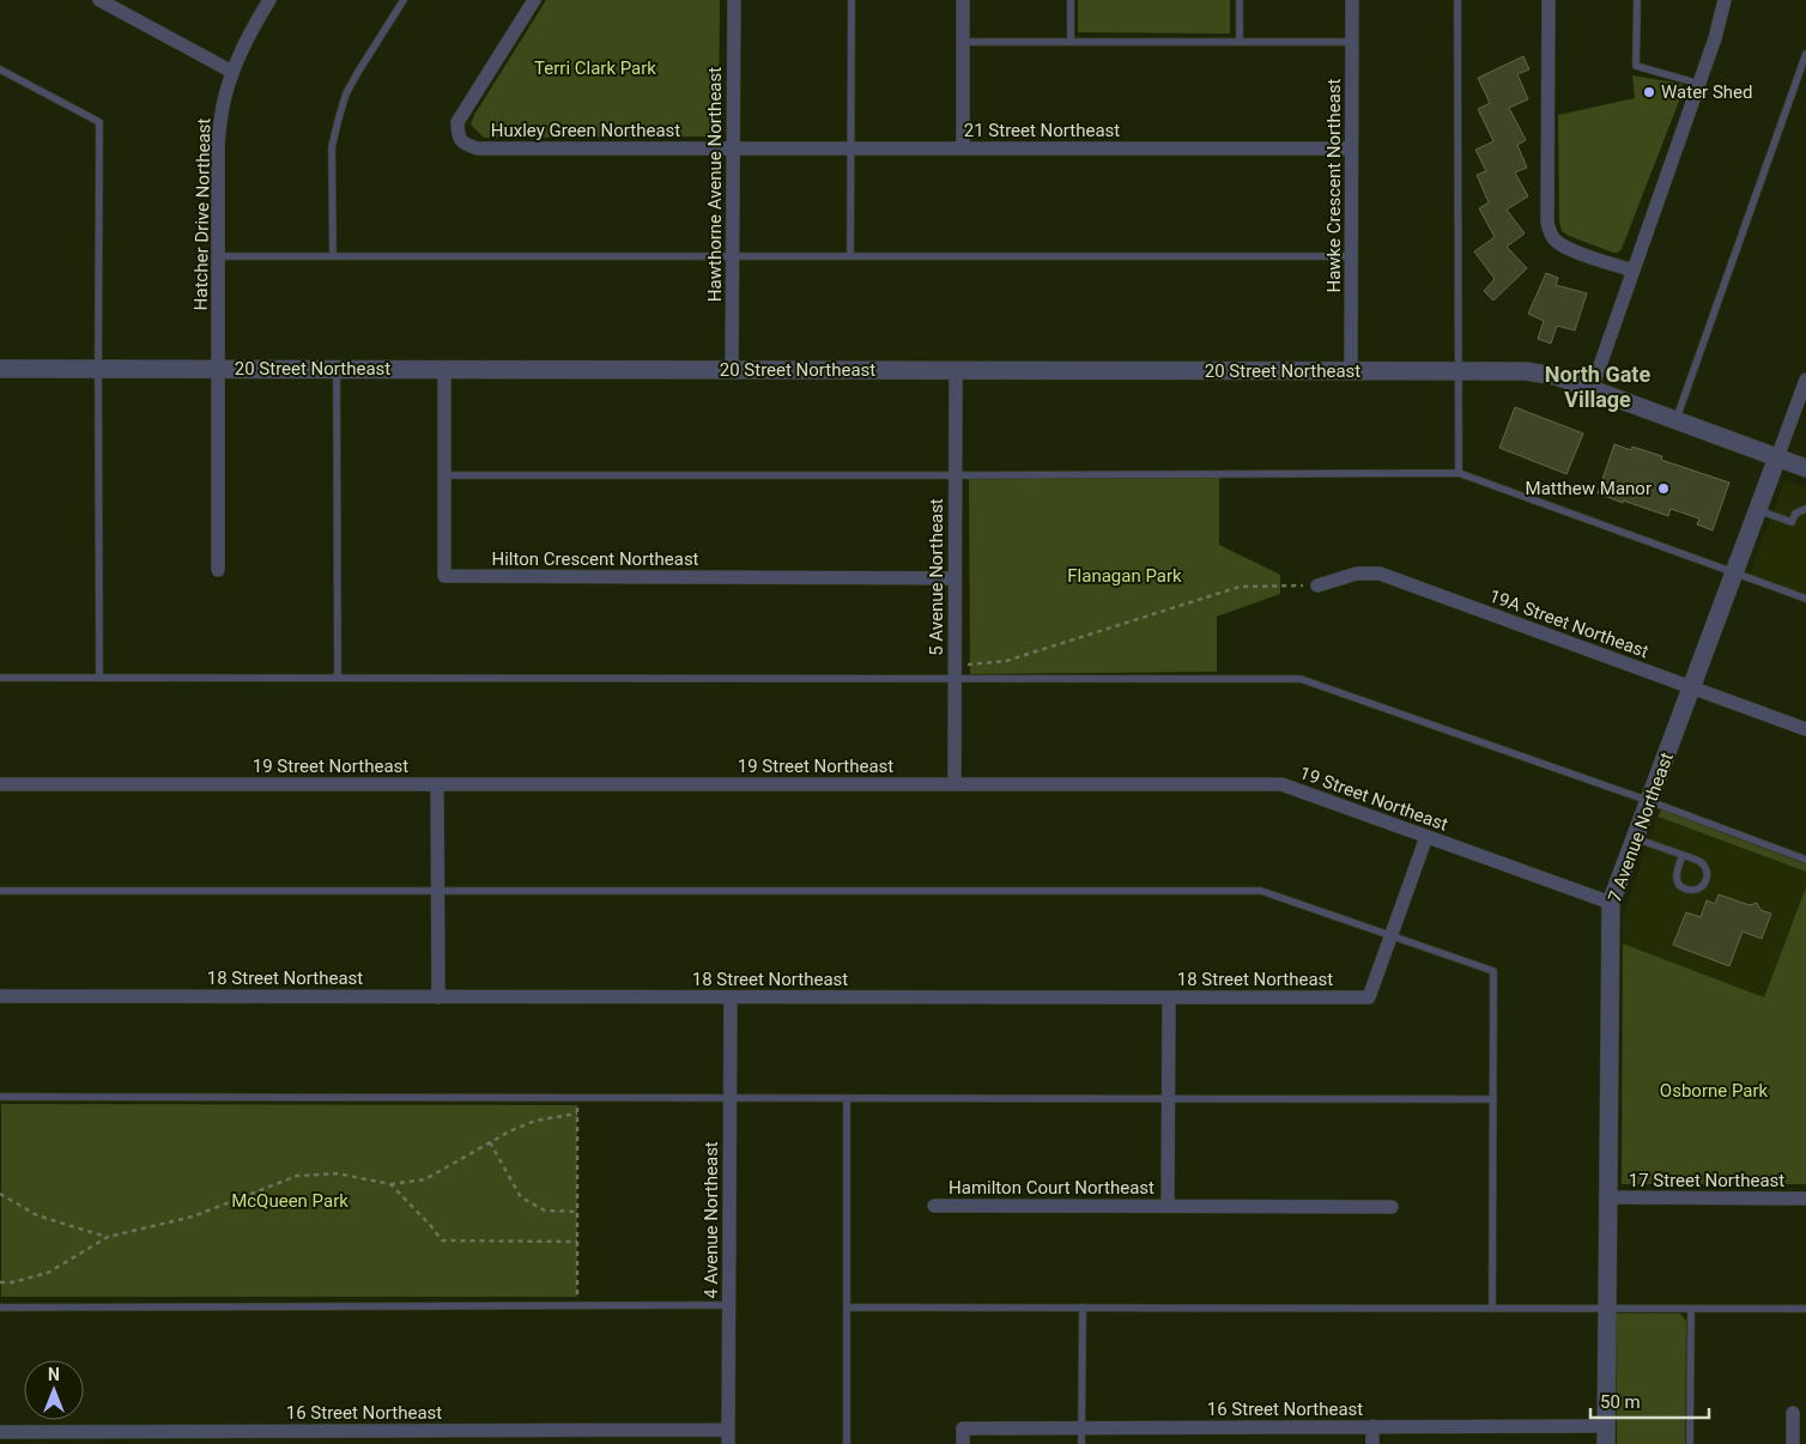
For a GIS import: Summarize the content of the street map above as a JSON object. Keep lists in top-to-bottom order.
{
  "streets": {
    "street": [
      "Huxley Green Northeast",
      "21 Street Northeast",
      "Hawthorne Avenue Northeast",
      "Hawke Crescent Northeast",
      "Hatcher Drive Northeast",
      "20 Street Northeast",
      "Hilton Crescent Northeast",
      "5 Avenue Northeast",
      "19A Street Northeast",
      "19 Street Northeast",
      "7 Avenue Northeast",
      "18 Street Northeast",
      "17 Street Northeast",
      "Hamilton Court Northeast",
      "4 Avenue Northeast",
      "16 Street Northeast"
    ]
  },
  "crossings": [
    ["Huxley Green Northeast", "21 Street Northeast"],
    ["Huxley Green Northeast", "Hawthorne Avenue Northeast"],
    ["21 Street Northeast", "Hawthorne Avenue Northeast"],
    ["21 Street Northeast", "Hawke Crescent Northeast"],
    ["Hawthorne Avenue Northeast", "20 Street Northeast"],
    ["Hawke Crescent Northeast", "20 Street Northeast"],
    ["Hatcher Drive Northeast", "20 Street Northeast"],
    ["20 Street Northeast", "Hilton Crescent Northeast"],
    ["20 Street Northeast", "5 Avenue Northeast"],
    ["20 Street Northeast", "7 Avenue Northeast"],
    ["Hilton Crescent Northeast", "5 Avenue Northeast"],
    ["5 Avenue Northeast", "19 Street Northeast"],
    ["19A Street Northeast", "7 Avenue Northeast"],
    ["19 Street Northeast", "7 Avenue Northeast"],
    ["19 Street Northeast", "18 Street Northeast"],
    ["7 Avenue Northeast", "17 Street Northeast"],
    ["7 Avenue Northeast", "16 Street Northeast"],
    ["18 Street Northeast", "Hamilton Court Northeast"],
    ["18 Street Northeast", "4 Avenue Northeast"],
    ["4 Avenue Northeast", "16 Street Northeast"]
  ],
  "districts": ["North Gate Village"],
  "parks": [
    "Terri Clark Park",
    "Flanagan Park",
    "Osborne Park",
    "McQueen Park"
  ],
  "places": ["Water Shed", "Matthew Manor"],
  "scale_bar": "50 m",
  "north": "top"
}
